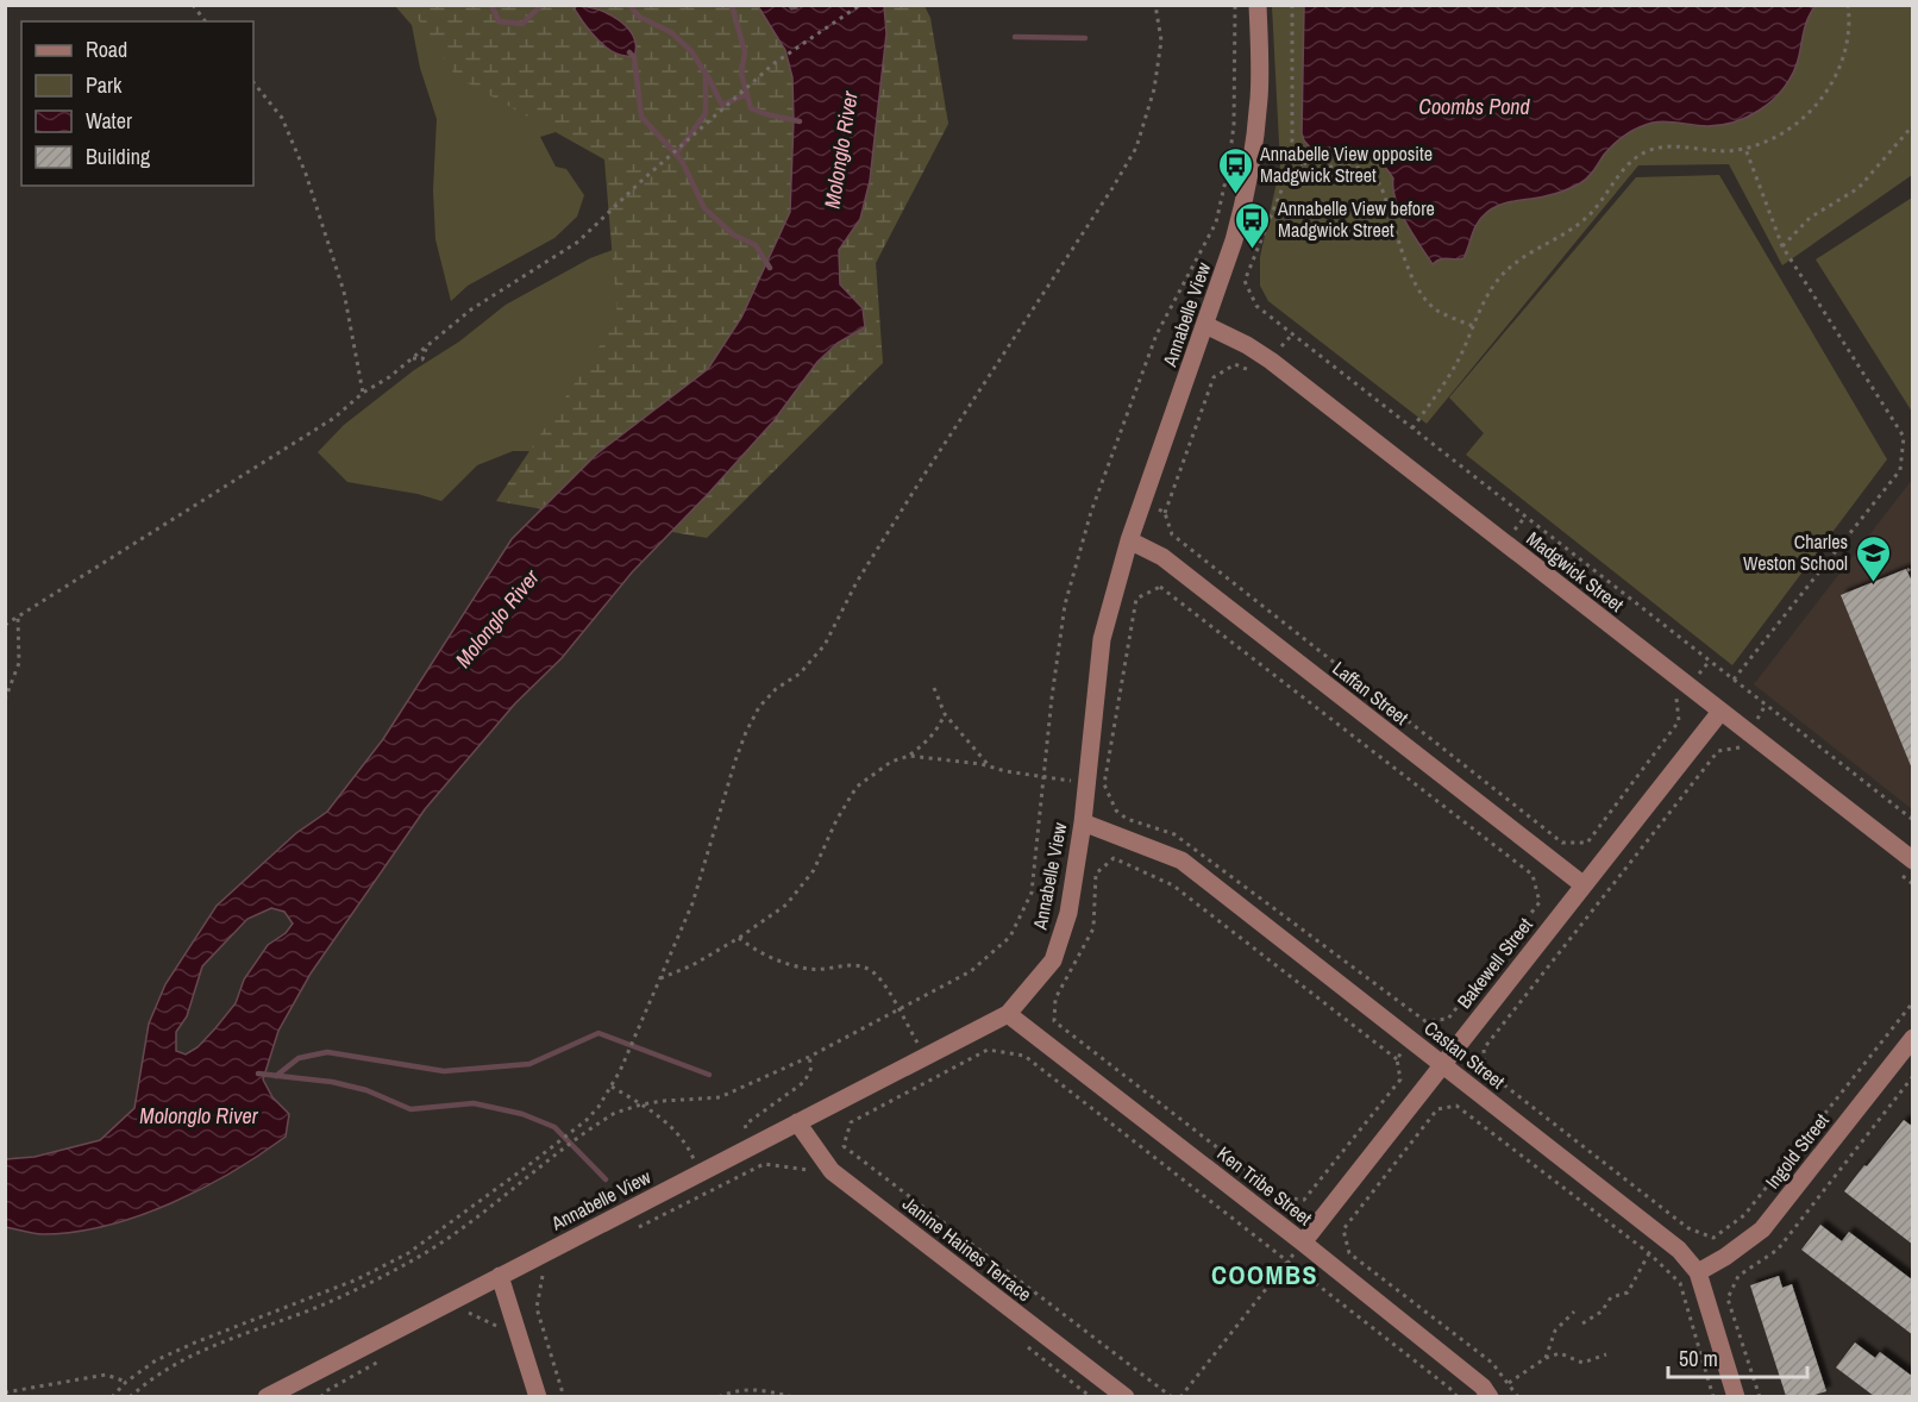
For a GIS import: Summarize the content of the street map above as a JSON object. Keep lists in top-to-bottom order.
{
  "streets": {
    "street": [
      "Annabelle View",
      "Madgwick Street",
      "Laffan Street",
      "Bakewell Street",
      "Castan Street",
      "Ingold Street",
      "Ken Tribe Street",
      "Janine Haines Terrace"
    ]
  },
  "crossings": [
    ["Annabelle View", "Madgwick Street"],
    ["Annabelle View", "Laffan Street"],
    ["Annabelle View", "Castan Street"],
    ["Annabelle View", "Ken Tribe Street"],
    ["Annabelle View", "Janine Haines Terrace"],
    ["Madgwick Street", "Bakewell Street"],
    ["Laffan Street", "Bakewell Street"],
    ["Bakewell Street", "Castan Street"],
    ["Bakewell Street", "Ken Tribe Street"],
    ["Castan Street", "Ingold Street"]
  ],
  "districts": ["COOMBS"],
  "water": ["Coombs Pond", "Molonglo River"],
  "places": {
    "bus stop": ["Annabelle View opposite Madgwick Street", "Annabelle View before Madgwick Street"],
    "school or university": ["Charles Weston School"]
  },
  "legend": [
    "Road",
    "Park",
    "Water",
    "Building"
  ],
  "scale_bar": "50 m"
}
